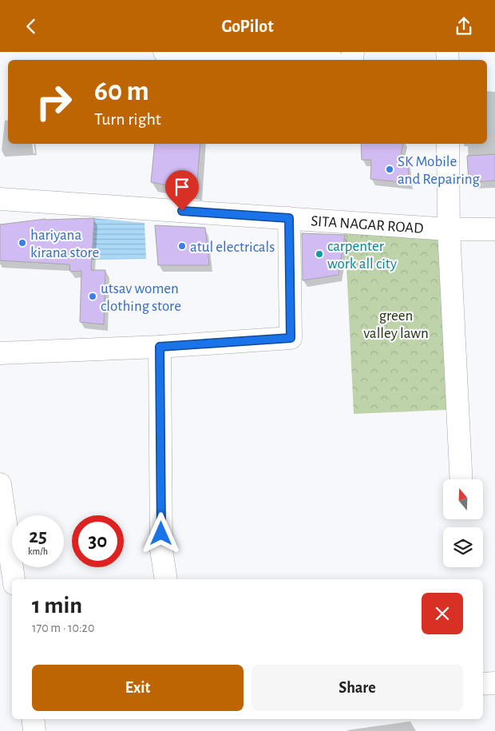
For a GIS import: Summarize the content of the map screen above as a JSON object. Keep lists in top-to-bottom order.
{
  "streets": {
    "street": ["SITA NAGAR ROAD"]
  },
  "parks": ["green valley lawn"],
  "places": [
    "SK Mobile and Repairing",
    "hariyana kirana store",
    "atul electricals",
    "carpenter work all city",
    "utsav women clothing store"
  ],
  "north": "top",
  "page": {
    "header": "GoPilot",
    "turn": ["60 m", "Turn right"],
    "speed": "25 km/h",
    "limit": "30",
    "heading": ["1 min", "170 m · 10:20"],
    "buttons": ["Exit", "Share"]
  }
}
